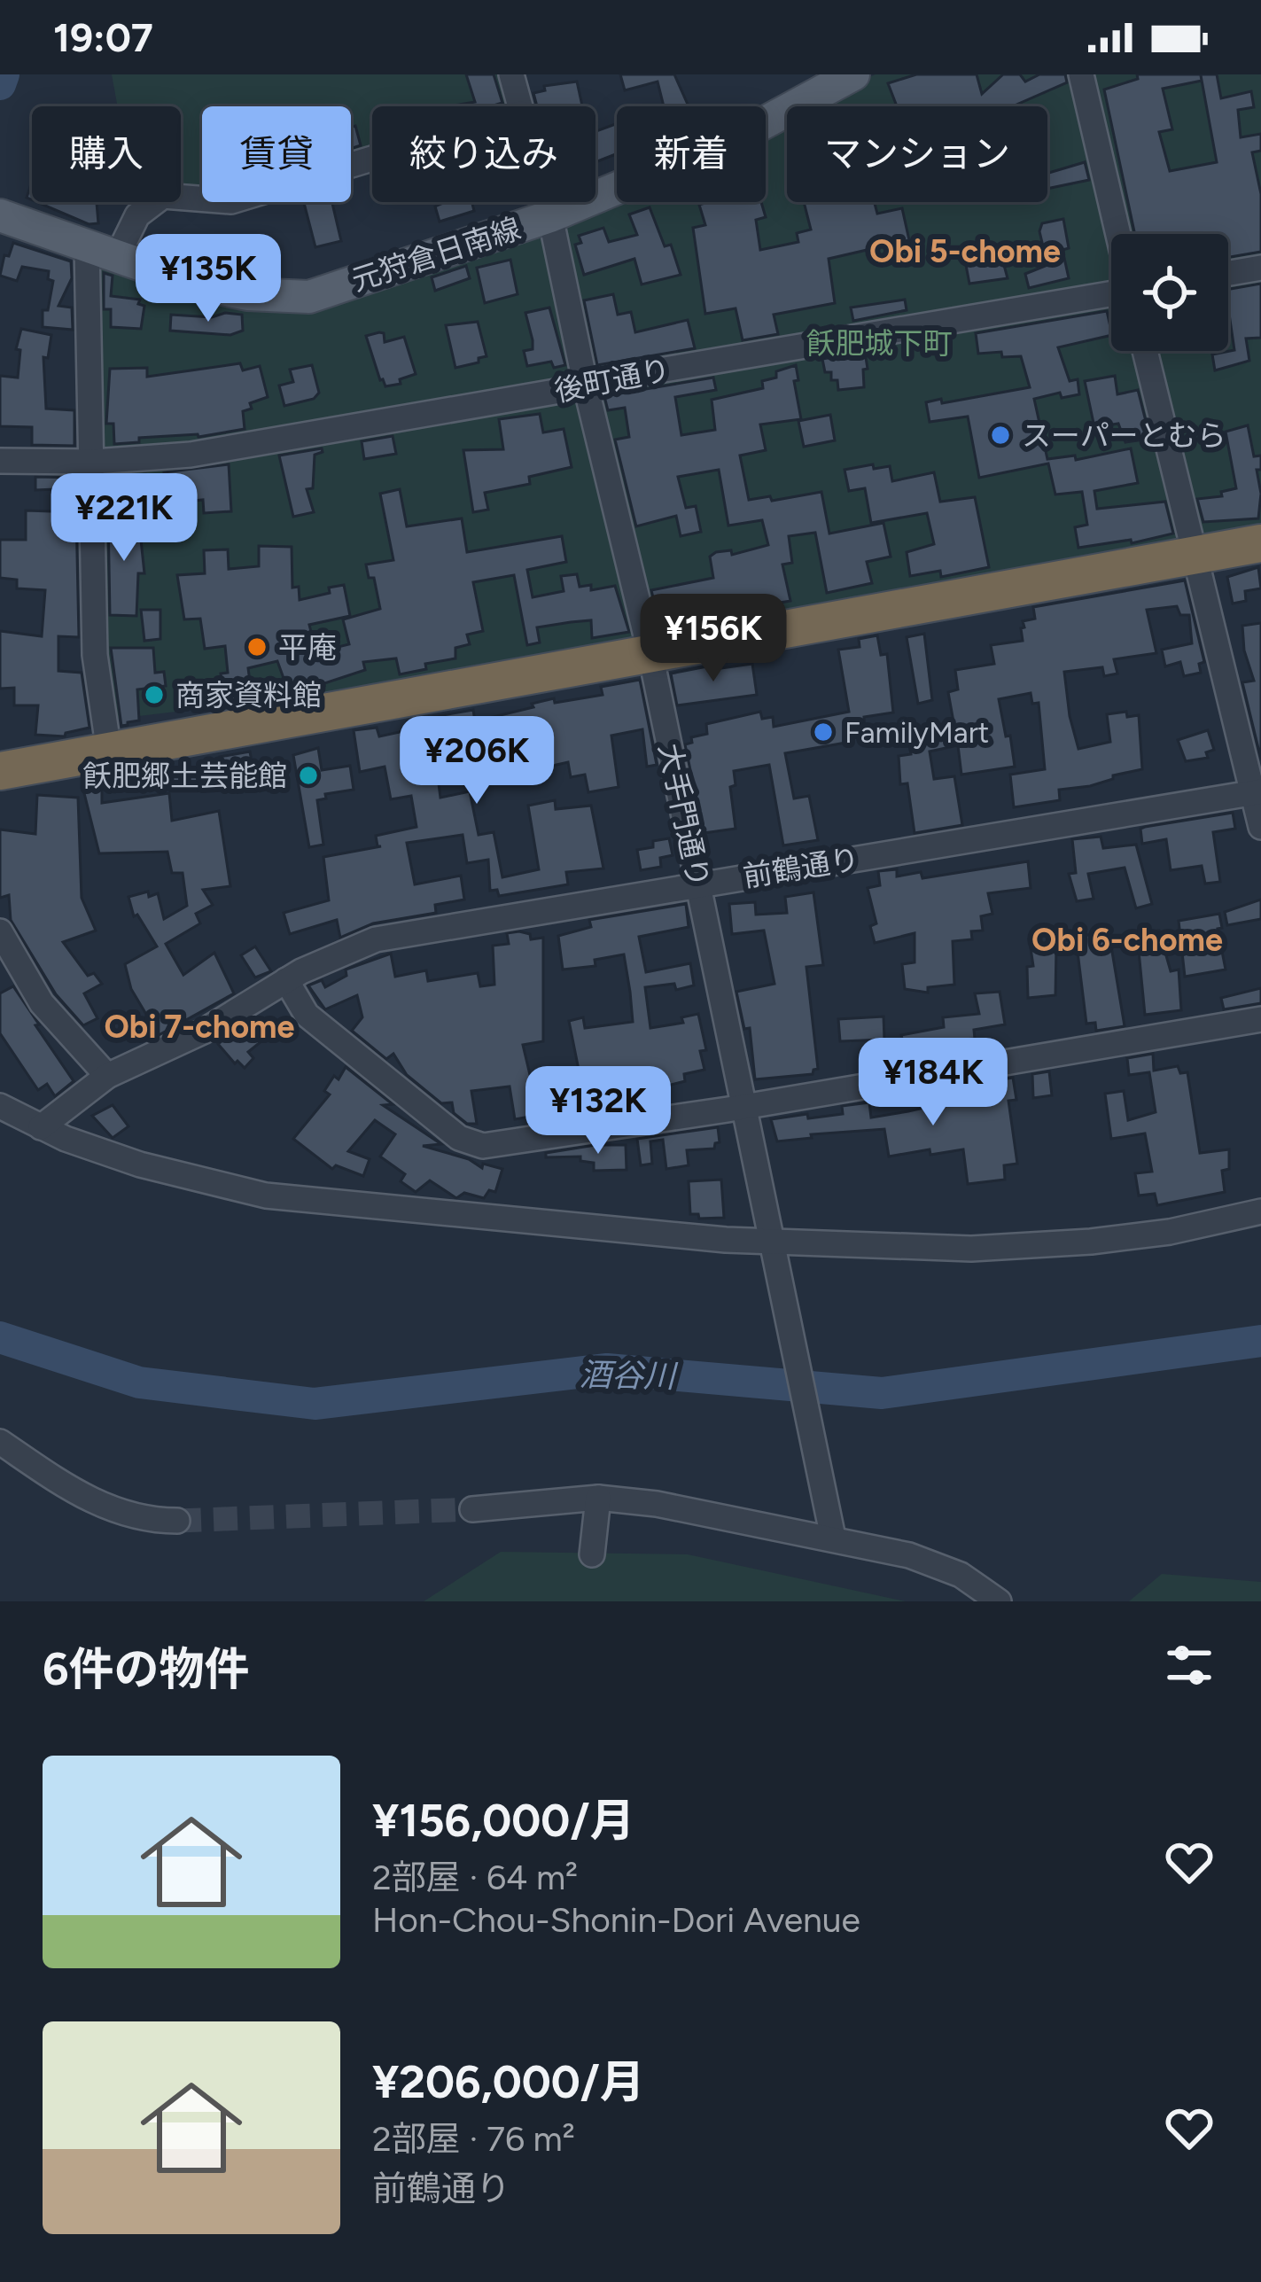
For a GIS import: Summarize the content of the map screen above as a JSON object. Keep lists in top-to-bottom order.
{
  "streets": {
    "main road": ["元狩倉日南線"],
    "street": ["後町通り", "大手門通り", "前鶴通り"]
  },
  "crossings": [
    ["元狩倉日南線", "大手門通り"],
    ["後町通り", "大手門通り"],
    ["大手門通り", "前鶴通り"]
  ],
  "districts": ["Obi 5-chome", "Obi 6-chome", "Obi 7-chome"],
  "water": ["酒谷川"],
  "parks": ["飫肥城下町"],
  "places": [
    "スーパーとむら",
    "平庵",
    "商家資料館",
    "FamilyMart",
    "飫肥郷土芸能館"
  ],
  "page": {
    "status": "19:07",
    "chip": [
      "購入",
      "賃貸",
      "絞り込み",
      "新着",
      "マンション"
    ],
    "price": [
      "¥135K",
      "¥221K",
      "¥156K",
      "¥206K",
      "¥184K",
      "¥132K"
    ],
    "heading": "6件の物件",
    "list": [
      {
        "name": "¥156,000/月",
        "note": "2部屋 · 64 m² · Hon-Chou-Shonin-Dori Avenue"
      },
      {
        "name": "¥206,000/月",
        "note": "2部屋 · 76 m² · 前鶴通り"
      }
    ]
  }
}
